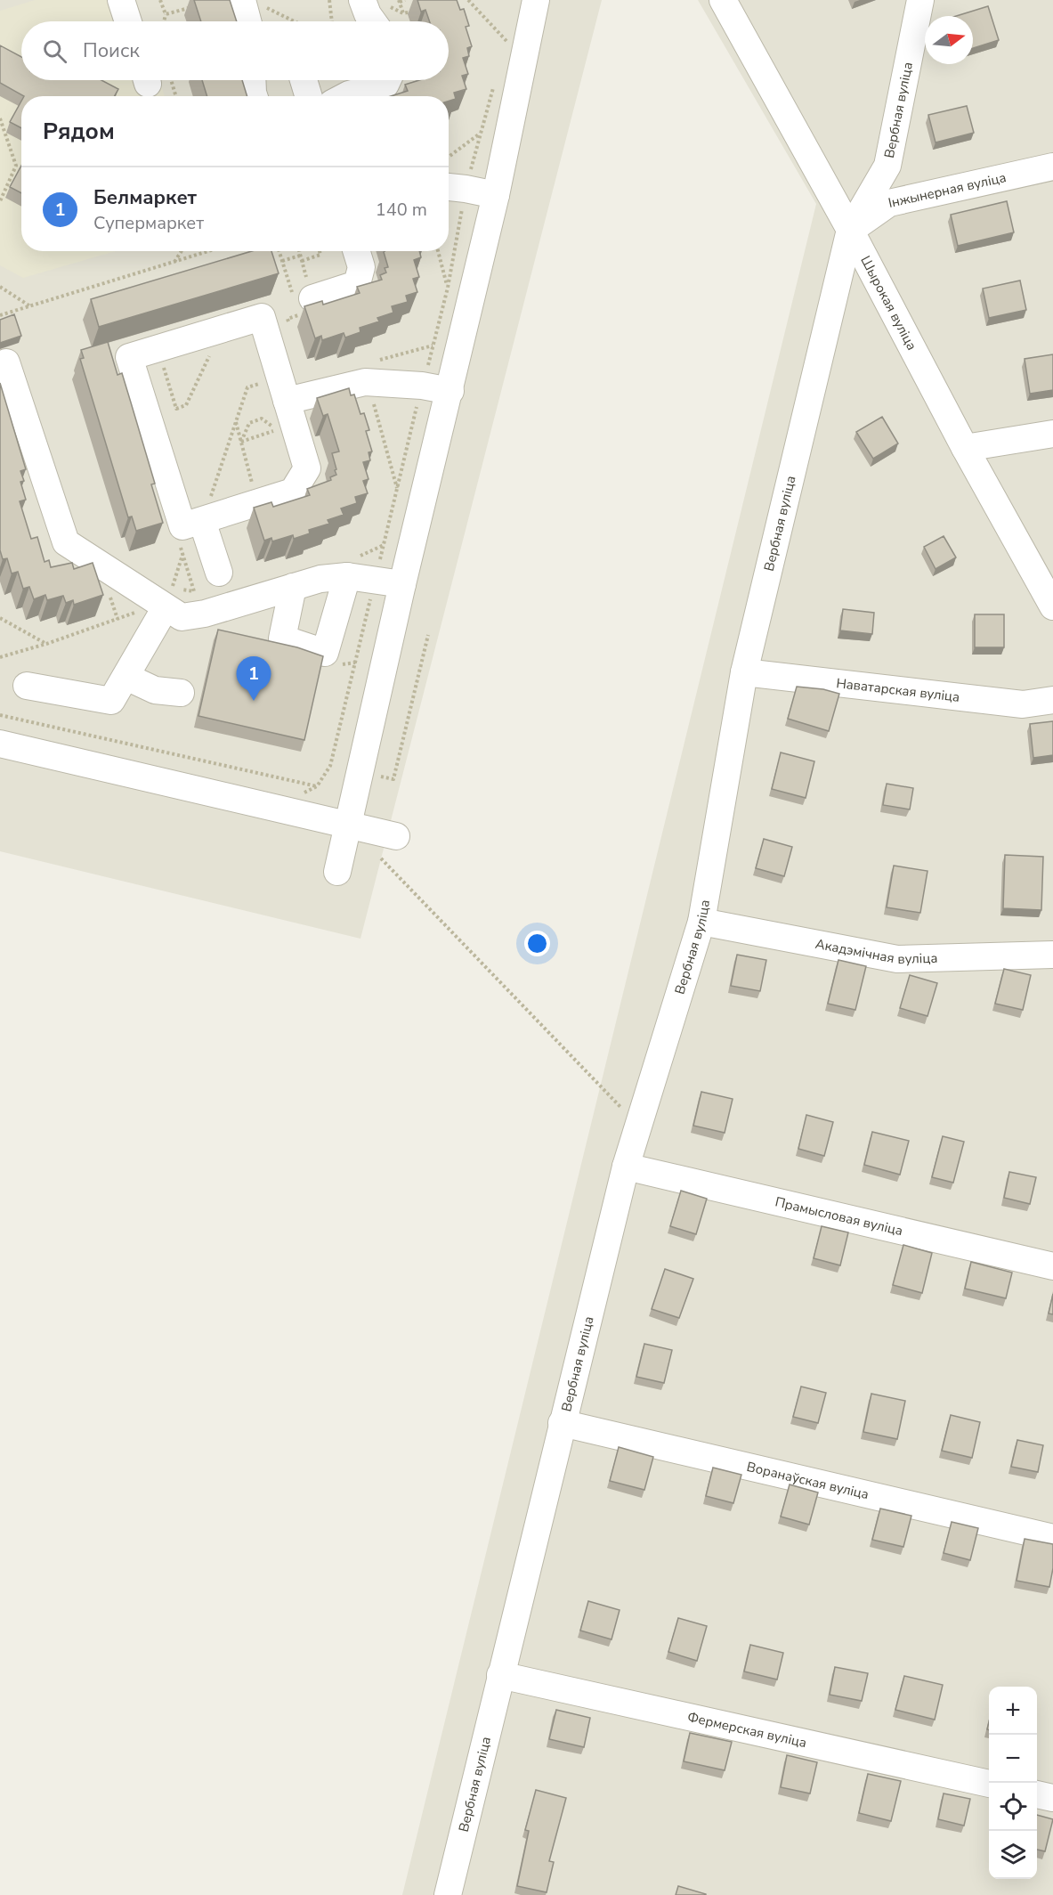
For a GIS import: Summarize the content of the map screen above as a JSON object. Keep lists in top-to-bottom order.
{
  "streets": {
    "street": [
      "Вербная вуліца",
      "Інжынерная вуліца",
      "Шырокая вуліца",
      "Наватарская вуліца",
      "Акадэмічная вуліца",
      "Прамысловая вуліца",
      "Воранаўская вуліца",
      "Фермерская вуліца"
    ]
  },
  "crossings": [
    ["Вербная вуліца", "Інжынерная вуліца"],
    ["Вербная вуліца", "Шырокая вуліца"],
    ["Вербная вуліца", "Наватарская вуліца"],
    ["Вербная вуліца", "Акадэмічная вуліца"],
    ["Вербная вуліца", "Прамысловая вуліца"],
    ["Вербная вуліца", "Воранаўская вуліца"],
    ["Вербная вуліца", "Фермерская вуліца"],
    ["Інжынерная вуліца", "Шырокая вуліца"]
  ],
  "north": "right",
  "page": {
    "search": "Поиск",
    "heading": "Рядом",
    "list": [
      {
        "mark": "1",
        "name": "Белмаркет",
        "note": "Супермаркет",
        "value": "140 m"
      }
    ],
    "pins": "1",
    "map_buttons": ["+", "−"]
  }
}
